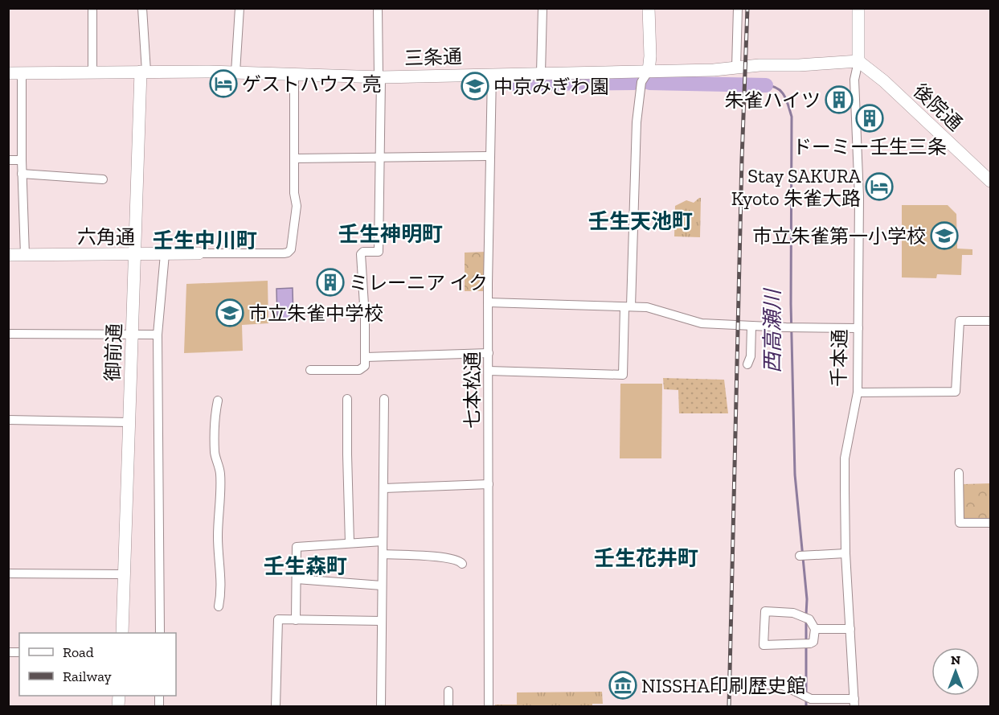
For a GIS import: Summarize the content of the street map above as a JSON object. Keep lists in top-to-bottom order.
{
  "streets": {
    "street": [
      "三条通",
      "後院通",
      "六角通",
      "御前通",
      "千本通",
      "七本松通"
    ]
  },
  "crossings": [
    ["三条通", "後院通"],
    ["三条通", "御前通"],
    ["三条通", "千本通"],
    ["三条通", "七本松通"],
    ["後院通", "千本通"],
    ["六角通", "御前通"]
  ],
  "districts": [
    "壬生天池町",
    "壬生神明町",
    "壬生中川町",
    "壬生花井町",
    "壬生森町"
  ],
  "water": ["西高瀬川"],
  "places": {
    "hotel": ["ゲストハウス 亮", "Stay SAKURA Kyoto 朱雀大路"],
    "school or university": ["中京みぎわ園", "市立朱雀第一小学校", "市立朱雀中学校"],
    "building": ["朱雀ハイツ", "ドーミー壬生三条", "ミレーニア イク"],
    "museum": ["NISSHA印刷歴史館"]
  },
  "legend": ["Road", "Railway"],
  "north": "top"
}
